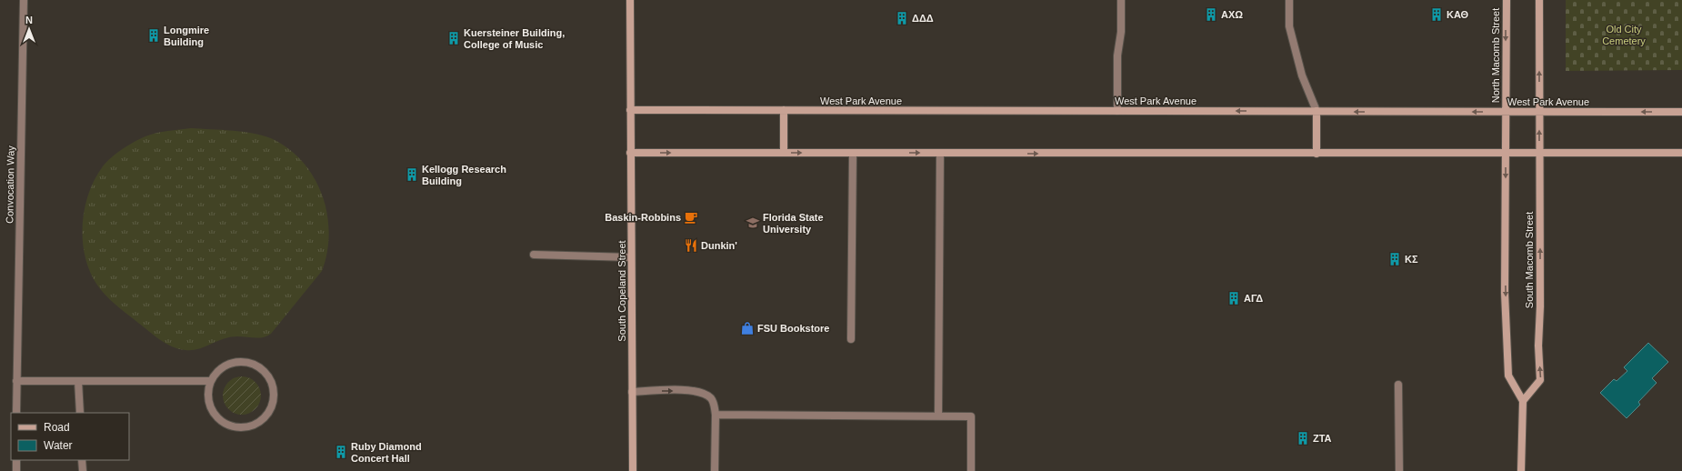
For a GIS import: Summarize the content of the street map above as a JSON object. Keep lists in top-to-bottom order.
{
  "streets": {
    "street": [
      "North Macomb Street",
      "West Park Avenue",
      "South Macomb Street",
      "South Copeland Street"
    ],
    "lane": ["Convocation Way"]
  },
  "crossings": [
    ["North Macomb Street", "West Park Avenue"],
    ["West Park Avenue", "South Macomb Street"],
    ["West Park Avenue", "South Copeland Street"]
  ],
  "parks": ["Old City Cemetery"],
  "places": {
    "building": [
      "ΑΧΩ",
      "ΚΑΘ",
      "ΔΔΔ",
      "Longmire Building",
      "Kuersteiner Building, College of Music",
      "Kellogg Research Building",
      "ΚΣ",
      "ΑΓΔ",
      "ΖΤΑ",
      "Ruby Diamond Concert Hall"
    ],
    "cafe": ["Baskin-Robbins"],
    "school or university": ["Florida State University"],
    "restaurant": ["Dunkin'"],
    "shop": ["FSU Bookstore"]
  },
  "legend": ["Road", "Water"],
  "north": "top"
}
